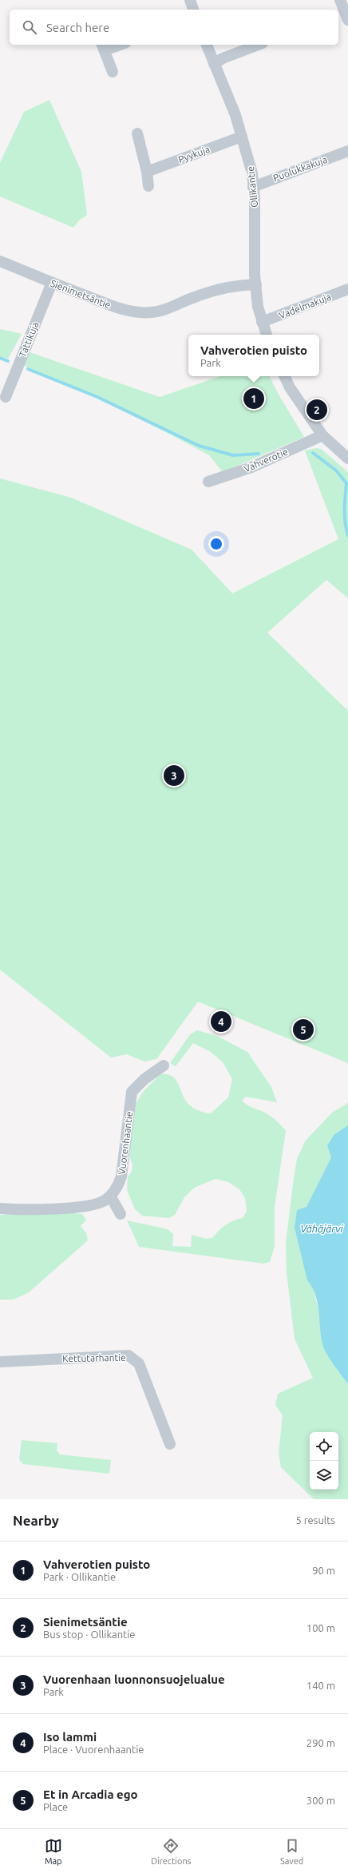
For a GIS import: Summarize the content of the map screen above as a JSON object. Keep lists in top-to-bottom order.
{
  "streets": {
    "street": [
      "Pyykuja",
      "Puolukkakuja",
      "Ollikantie",
      "Sienimetsäntie",
      "Vadelmakuja",
      "Tattikuja",
      "Vahverotie",
      "Vuorenhaantie",
      "Kettutarhantie"
    ]
  },
  "crossings": [
    ["Pyykuja", "Ollikantie"],
    ["Puolukkakuja", "Ollikantie"],
    ["Ollikantie", "Sienimetsäntie"],
    ["Ollikantie", "Vadelmakuja"],
    ["Sienimetsäntie", "Tattikuja"]
  ],
  "water": ["Vähäjärvi"],
  "page": {
    "search": "Search here",
    "popup": ["Vahverotien puisto", "Park"],
    "pins": [
      "1",
      "2",
      "3",
      "4",
      "5"
    ],
    "heading": ["Nearby", "5 results"],
    "list": [
      {
        "mark": "1",
        "name": "Vahverotien puisto",
        "note": "Park · Ollikantie",
        "value": "90 m"
      },
      {
        "mark": "2",
        "name": "Sienimetsäntie",
        "note": "Bus stop · Ollikantie",
        "value": "100 m"
      },
      {
        "mark": "3",
        "name": "Vuorenhaan luonnonsuojelualue",
        "note": "Park",
        "value": "140 m"
      },
      {
        "mark": "4",
        "name": "Iso lammi",
        "note": "Place · Vuorenhaantie",
        "value": "290 m"
      },
      {
        "mark": "5",
        "name": "Et in Arcadia ego",
        "note": "Place",
        "value": "300 m"
      }
    ],
    "nav": ["Map", "Directions", "Saved"]
  }
}
